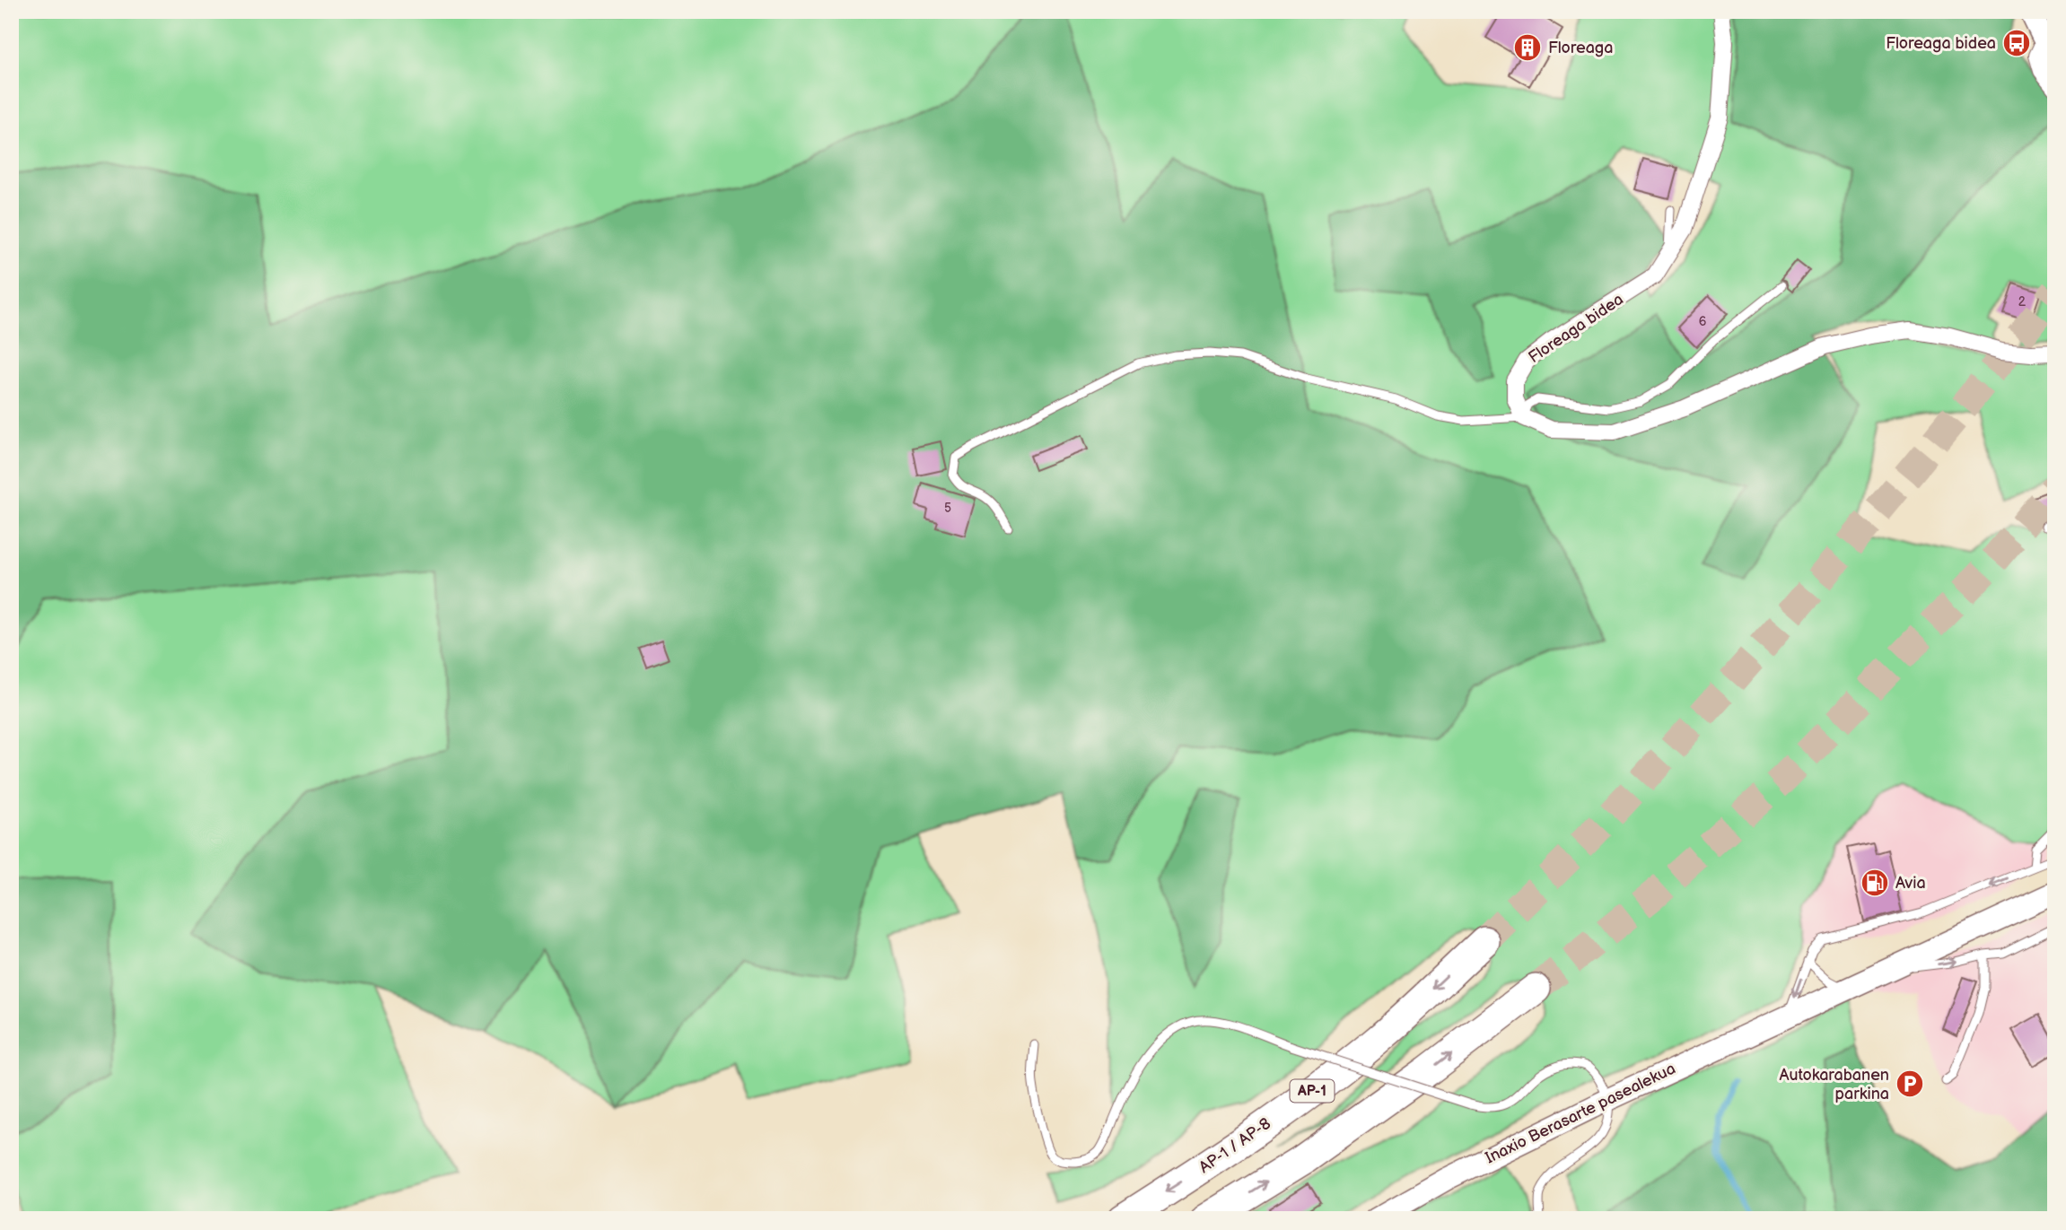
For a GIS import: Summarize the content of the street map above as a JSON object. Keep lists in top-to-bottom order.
{
  "streets": {
    "highway": ["AP-1", "AP-1 / AP-8"],
    "main road": ["Inaxio Berasarte pasealekua"],
    "street": ["Floreaga bidea"]
  },
  "places": {
    "bus stop": ["Floreaga bidea"],
    "building": ["Floreaga"],
    "fuel station": ["Avia"],
    "parking": ["Autokarabanen parkina"]
  },
  "house_numbers": ["2", "6", "5"]
}
